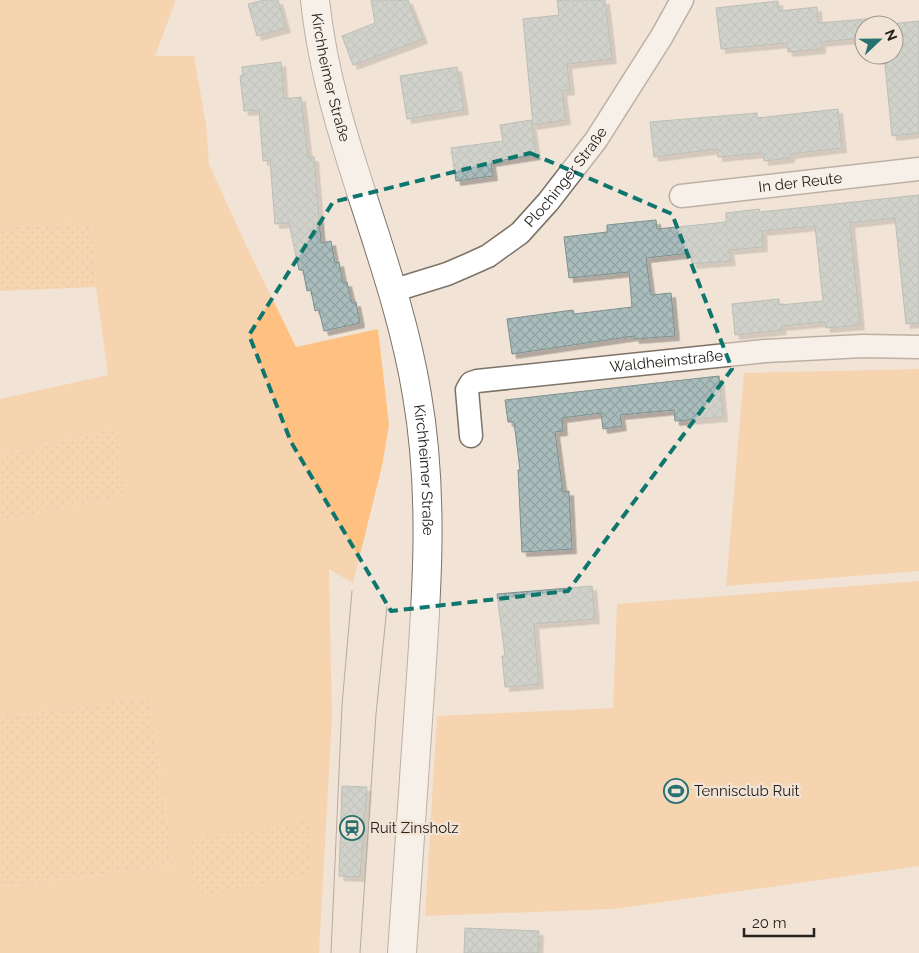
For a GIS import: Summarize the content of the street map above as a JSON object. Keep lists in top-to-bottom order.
{
  "streets": {
    "main road": ["Kirchheimer Straße"],
    "street": ["Plochinger Straße", "In der Reute", "Waldheimstraße"]
  },
  "crossings": [
    ["Kirchheimer Straße", "Plochinger Straße"]
  ],
  "places": {
    "sports": ["Tennisclub Ruit"],
    "station": ["Ruit Zinsholz"]
  },
  "scale_bar": "20 m",
  "north": "right"
}
